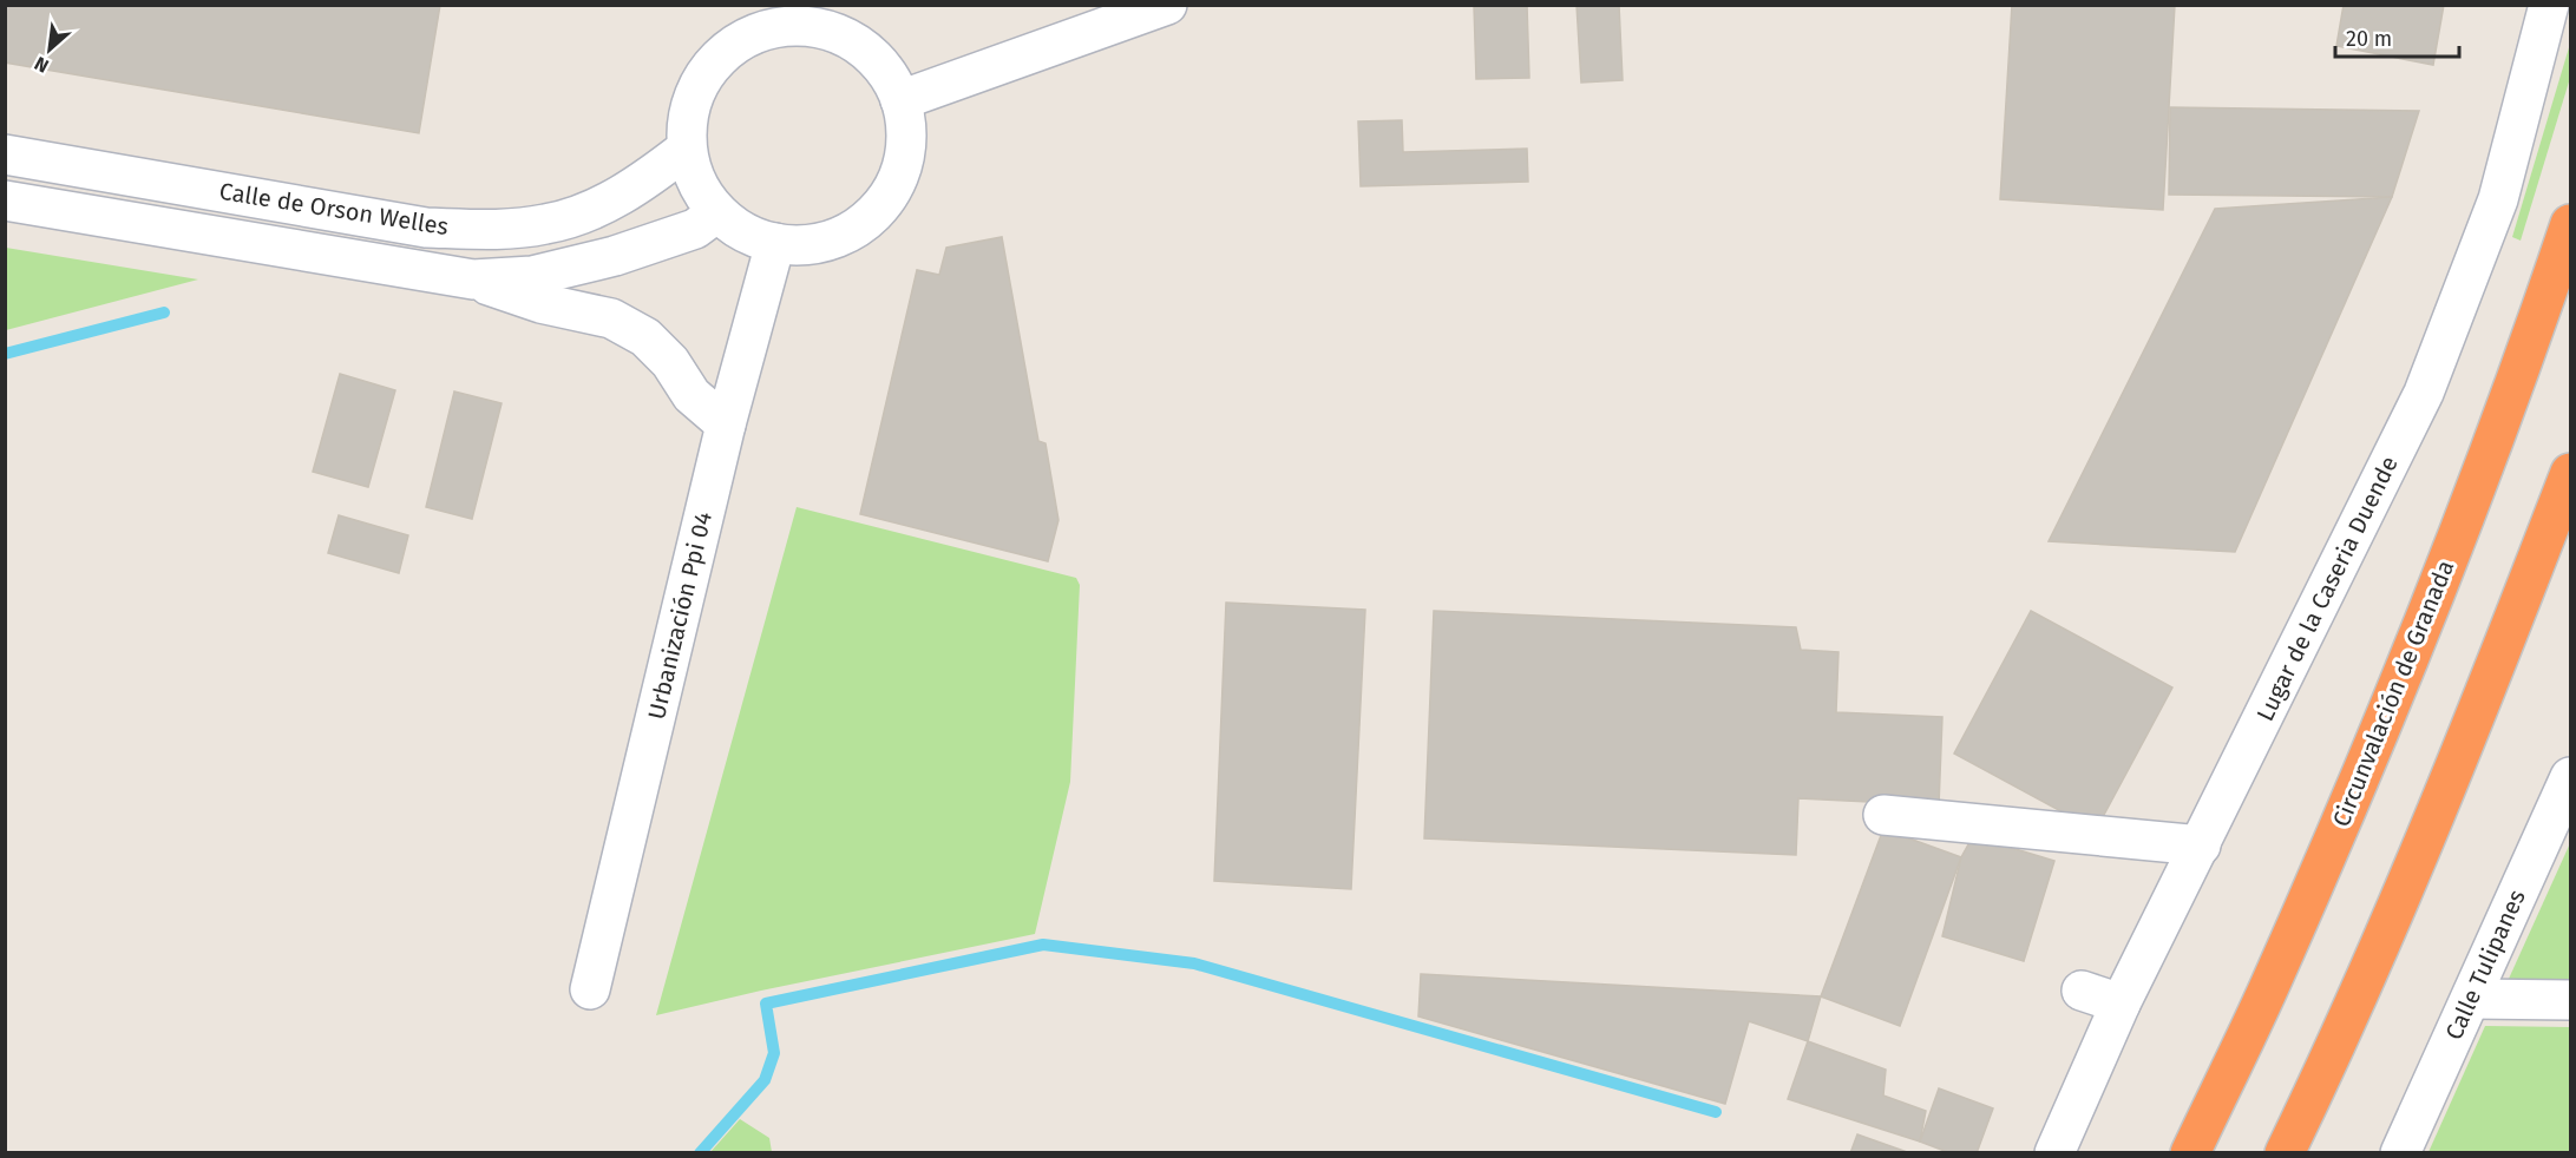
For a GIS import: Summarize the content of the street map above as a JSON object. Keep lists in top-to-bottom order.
{
  "streets": {
    "highway": ["Circunvalación de Granada"],
    "street": [
      "Calle de Orson Welles",
      "Lugar de la Caseria Duende",
      "Urbanización Ppi 04",
      "Calle Tulipanes"
    ]
  },
  "crossings": [
    ["Calle de Orson Welles", "Urbanización Ppi 04"]
  ],
  "scale_bar": "20 m",
  "north": "bottom left"
}
